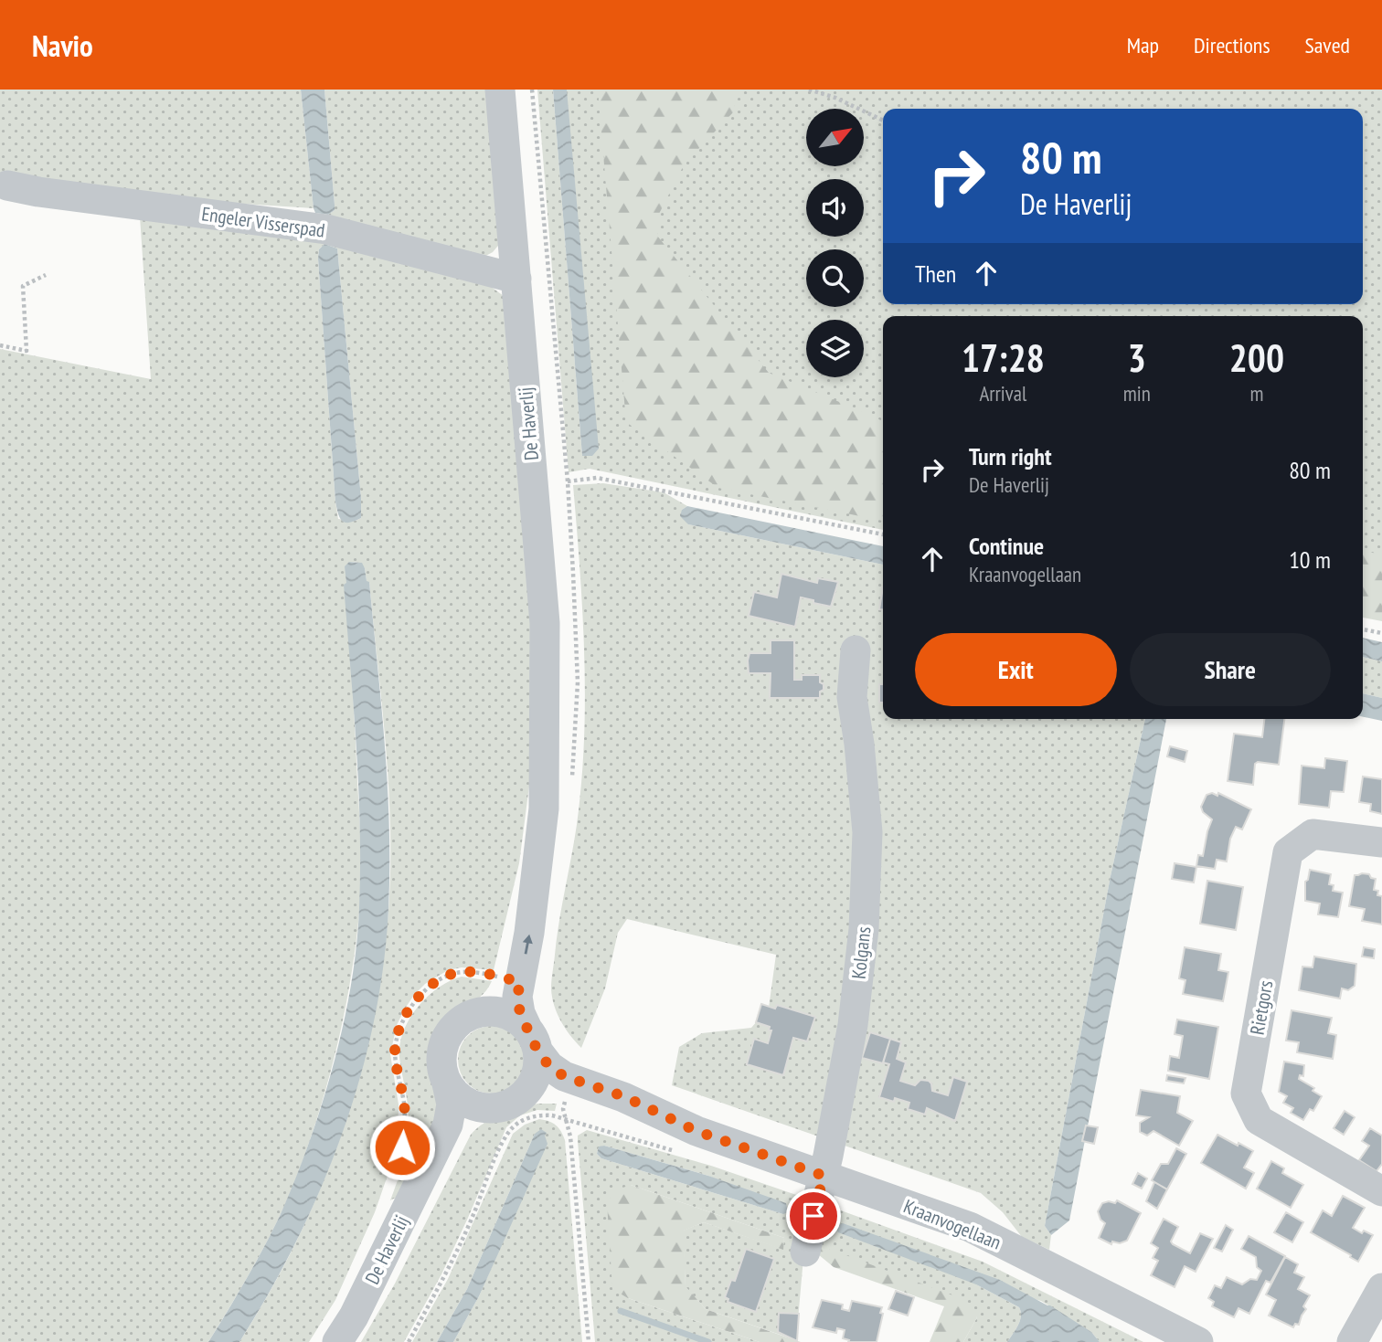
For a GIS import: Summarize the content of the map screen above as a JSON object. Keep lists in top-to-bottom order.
{
  "streets": {
    "street": [
      "Engeler Visserspad",
      "De Haverlij",
      "Kolgans",
      "Rietgors",
      "Kraanvogellaan"
    ]
  },
  "crossings": [
    ["Engeler Visserspad", "De Haverlij"],
    ["De Haverlij", "Kraanvogellaan"],
    ["Kolgans", "Kraanvogellaan"]
  ],
  "north": "top right",
  "page": {
    "header": "Navio",
    "nav": ["Map", "Directions", "Saved"],
    "turn": ["80 m", "De Haverlij"],
    "then": "Then",
    "eta": [
      "17:28",
      "Arrival",
      "3",
      "min",
      "200",
      "m"
    ],
    "list": [
      {
        "name": "Turn right",
        "note": "De Haverlij",
        "value": "80 m"
      },
      {
        "name": "Continue",
        "note": "Kraanvogellaan",
        "value": "10 m"
      }
    ],
    "buttons": ["Exit", "Share"]
  }
}
